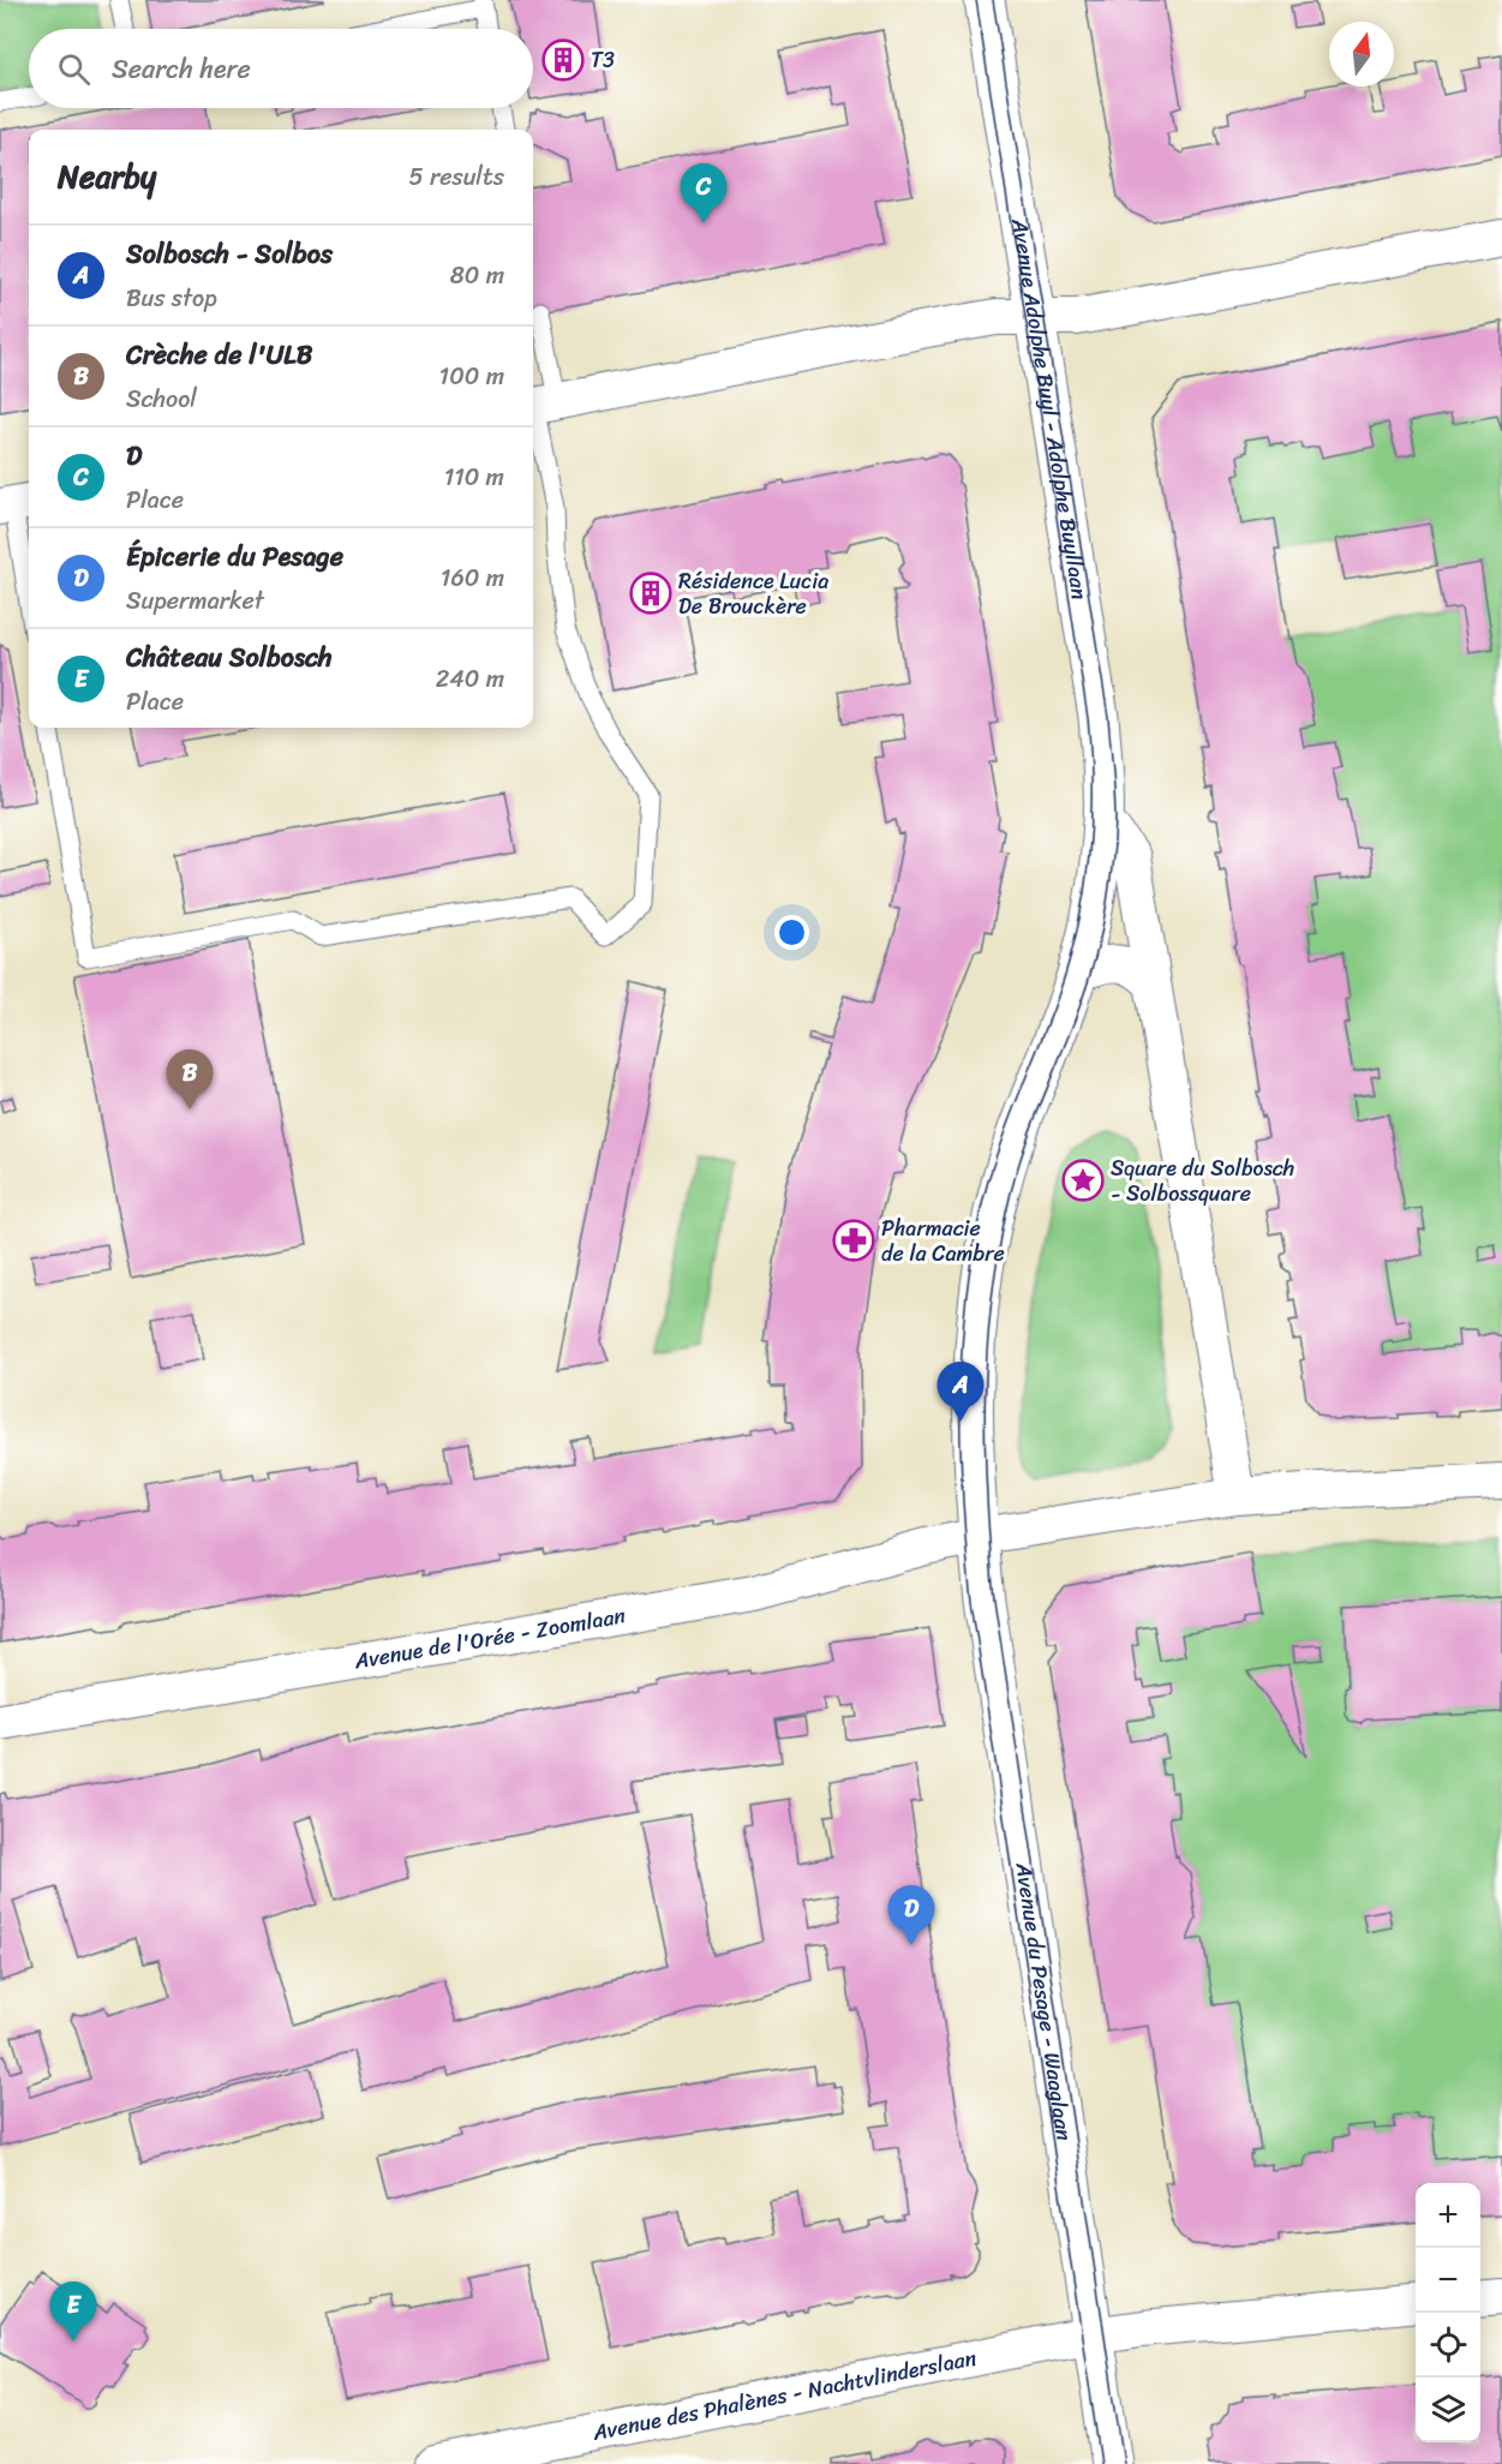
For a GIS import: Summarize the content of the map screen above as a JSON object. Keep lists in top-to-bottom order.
{
  "streets": {
    "street": [
      "Avenue Adolphe Buyl - Adolphe Buyllaan",
      "Avenue de l'Orée - Zoomlaan",
      "Avenue du Pesage - Waaglaan",
      "Avenue des Phalènes - Nachtvlinderslaan"
    ]
  },
  "crossings": [
    ["Avenue de l'Orée - Zoomlaan", "Avenue du Pesage - Waaglaan"],
    ["Avenue du Pesage - Waaglaan", "Avenue des Phalènes - Nachtvlinderslaan"]
  ],
  "places": {
    "building": ["T3", "Résidence Lucia De Brouckère"],
    "place": ["Square du Solbosch - Solbossquare"],
    "pharmacy": ["Pharmacie de la Cambre"]
  },
  "north": "top",
  "page": {
    "search": "Search here",
    "heading": ["Nearby", "5 results"],
    "pins": [
      "C",
      "B",
      "A",
      "D",
      "E"
    ],
    "list": [
      {
        "mark": "A",
        "name": "Solbosch - Solbos",
        "note": "Bus stop",
        "value": "80 m"
      },
      {
        "mark": "B",
        "name": "Crèche de l'ULB",
        "note": "School",
        "value": "100 m"
      },
      {
        "mark": "C",
        "name": "D",
        "note": "Place",
        "value": "110 m"
      },
      {
        "mark": "D",
        "name": "Épicerie du Pesage",
        "note": "Supermarket",
        "value": "160 m"
      },
      {
        "mark": "E",
        "name": "Château Solbosch",
        "note": "Place",
        "value": "240 m"
      }
    ],
    "map_buttons": ["+", "−"]
  }
}
